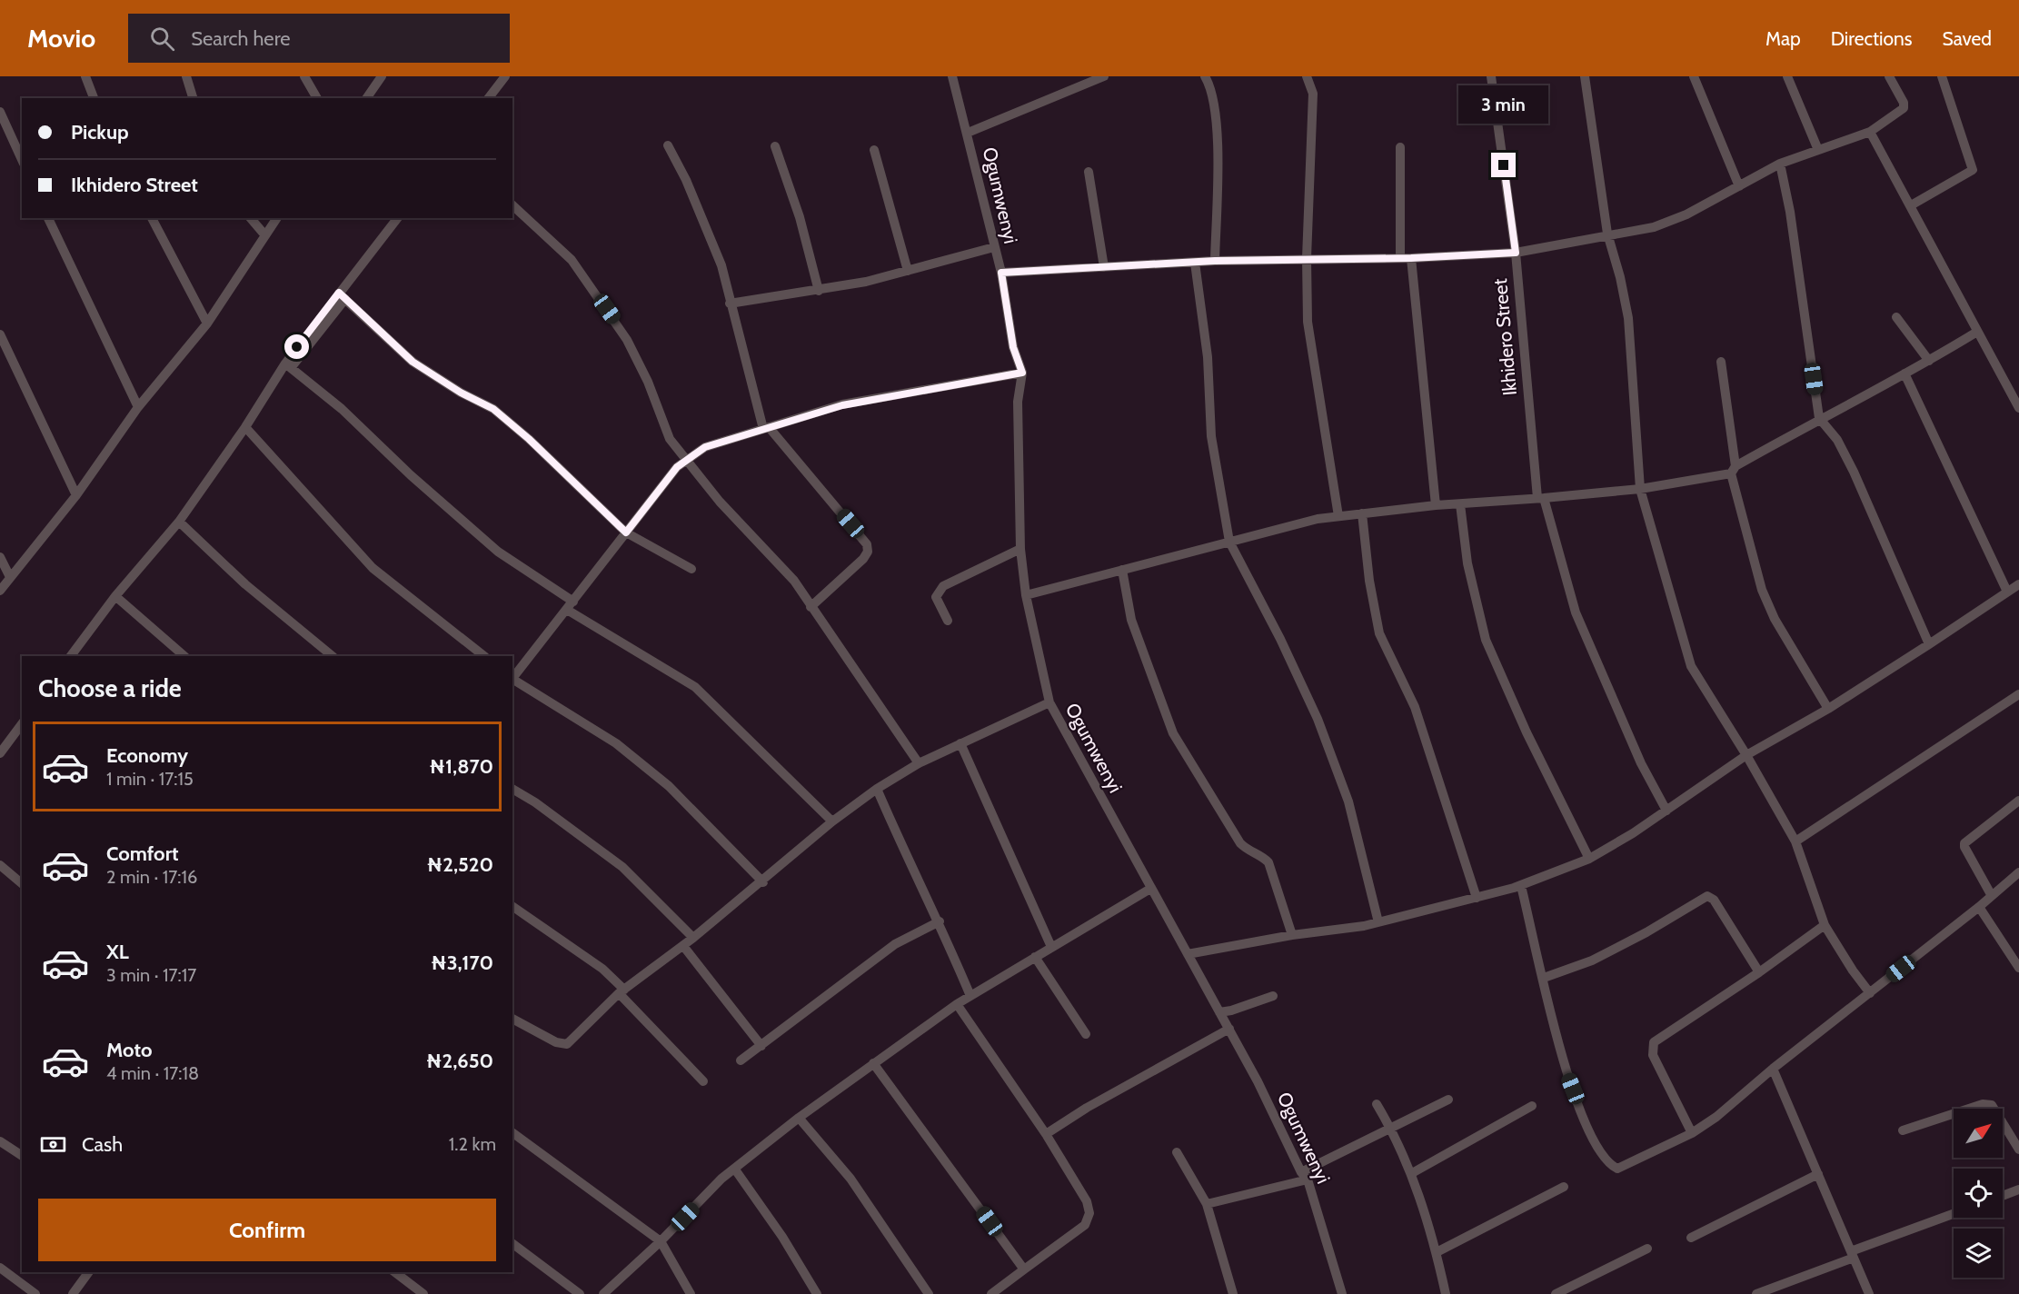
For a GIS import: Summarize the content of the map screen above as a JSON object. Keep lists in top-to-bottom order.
{
  "streets": {
    "street": ["Ogumwenyi", "Ikhidero Street"]
  },
  "north": "top right",
  "page": {
    "header": "Movio",
    "search": "Search here",
    "nav": ["Map", "Directions", "Saved"],
    "bubble": "3 min",
    "banner": ["Pickup", "Ikhidero Street"],
    "heading": "Choose a ride",
    "list": [
      {
        "name": "Economy",
        "note": "1 min · 17:15",
        "value": "₦1,870"
      },
      {
        "name": "Comfort",
        "note": "2 min · 17:16",
        "value": "₦2,520"
      },
      {
        "name": "XL",
        "note": "3 min · 17:17",
        "value": "₦3,170"
      },
      {
        "name": "Moto",
        "note": "4 min · 17:18",
        "value": "₦2,650"
      }
    ],
    "pay": ["Cash", "1.2 km"],
    "buttons": "Confirm"
  }
}
